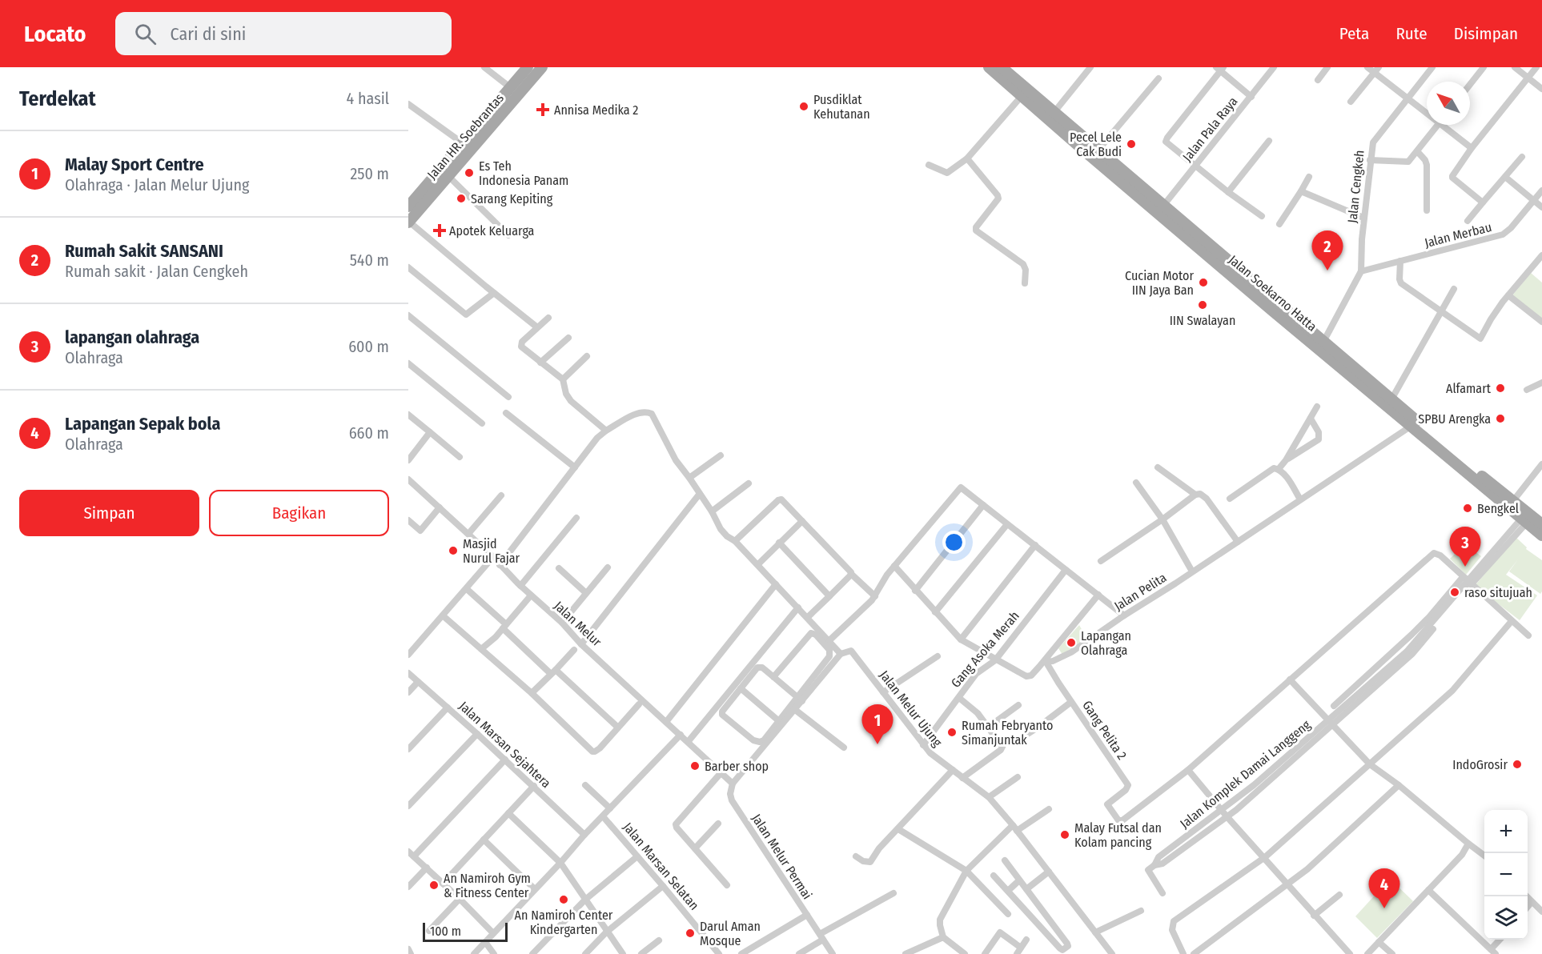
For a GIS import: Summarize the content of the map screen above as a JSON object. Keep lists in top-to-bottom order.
{
  "streets": {
    "main road": ["Jalan HR. Soebrantas", "Jalan Soekarno Hatta"],
    "street": [
      "Jalan Pala Raya",
      "Jalan Cengkeh",
      "Jalan Merbau",
      "Jalan Pelita",
      "Jalan Melur",
      "Gang Asoka Merah",
      "Jalan Melur Ujung",
      "Gang Pelita 2",
      "Jalan Marsan Sejahtera",
      "Jalan Komplek Damai Langgeng",
      "Jalan Melur Permai",
      "Jalan Marsan Selatan"
    ]
  },
  "crossings": [
    ["Jalan Pala Raya", "Jalan Soekarno Hatta"],
    ["Jalan Cengkeh", "Jalan Merbau"],
    ["Jalan Soekarno Hatta", "Jalan Pelita"],
    ["Jalan Soekarno Hatta", "Jalan Komplek Damai Langgeng"],
    ["Jalan Pelita", "Gang Asoka Merah"],
    ["Jalan Pelita", "Gang Pelita 2"],
    ["Jalan Melur", "Jalan Melur Permai"],
    ["Gang Asoka Merah", "Jalan Melur Ujung"]
  ],
  "places": {
    "other": [
      "Pusdiklat Kehutanan",
      "Pecel Lele Cak Budi",
      "Es Teh Indonesia Panam",
      "Sarang Kepiting",
      "Cucian Motor IIN Jaya Ban",
      "IIN Swalayan",
      "Alfamart",
      "SPBU Arengka",
      "Bengkel",
      "Masjid Nurul Fajar",
      "raso situjuah",
      "Lapangan Olahraga",
      "Rumah Febryanto Simanjuntak",
      "IndoGrosir",
      "Barber shop",
      "Malay Futsal dan Kolam pancing",
      "An Namiroh Gym & Fitness Center",
      "An Namiroh Center Kindergarten",
      "Darul Aman Mosque"
    ],
    "health": ["Annisa Medika 2", "Apotek Keluarga"]
  },
  "scale_bar": "100 m",
  "north": "top left",
  "page": {
    "header": "Locato",
    "search": "Cari di sini",
    "nav": ["Peta", "Rute", "Disimpan"],
    "heading": ["Terdekat", "4 hasil"],
    "list": [
      {
        "mark": "1",
        "name": "Malay Sport Centre",
        "note": "Olahraga · Jalan Melur Ujung",
        "value": "250 m"
      },
      {
        "mark": "2",
        "name": "Rumah Sakit SANSANI",
        "note": "Rumah sakit · Jalan Cengkeh",
        "value": "540 m"
      },
      {
        "mark": "3",
        "name": "lapangan olahraga",
        "note": "Olahraga",
        "value": "600 m"
      },
      {
        "mark": "4",
        "name": "Lapangan Sepak bola",
        "note": "Olahraga",
        "value": "660 m"
      }
    ],
    "pins": [
      "2",
      "3",
      "1",
      "4"
    ],
    "buttons": ["Simpan", "Bagikan"],
    "map_buttons": ["+", "−"],
    "scale": "100 m"
  }
}
